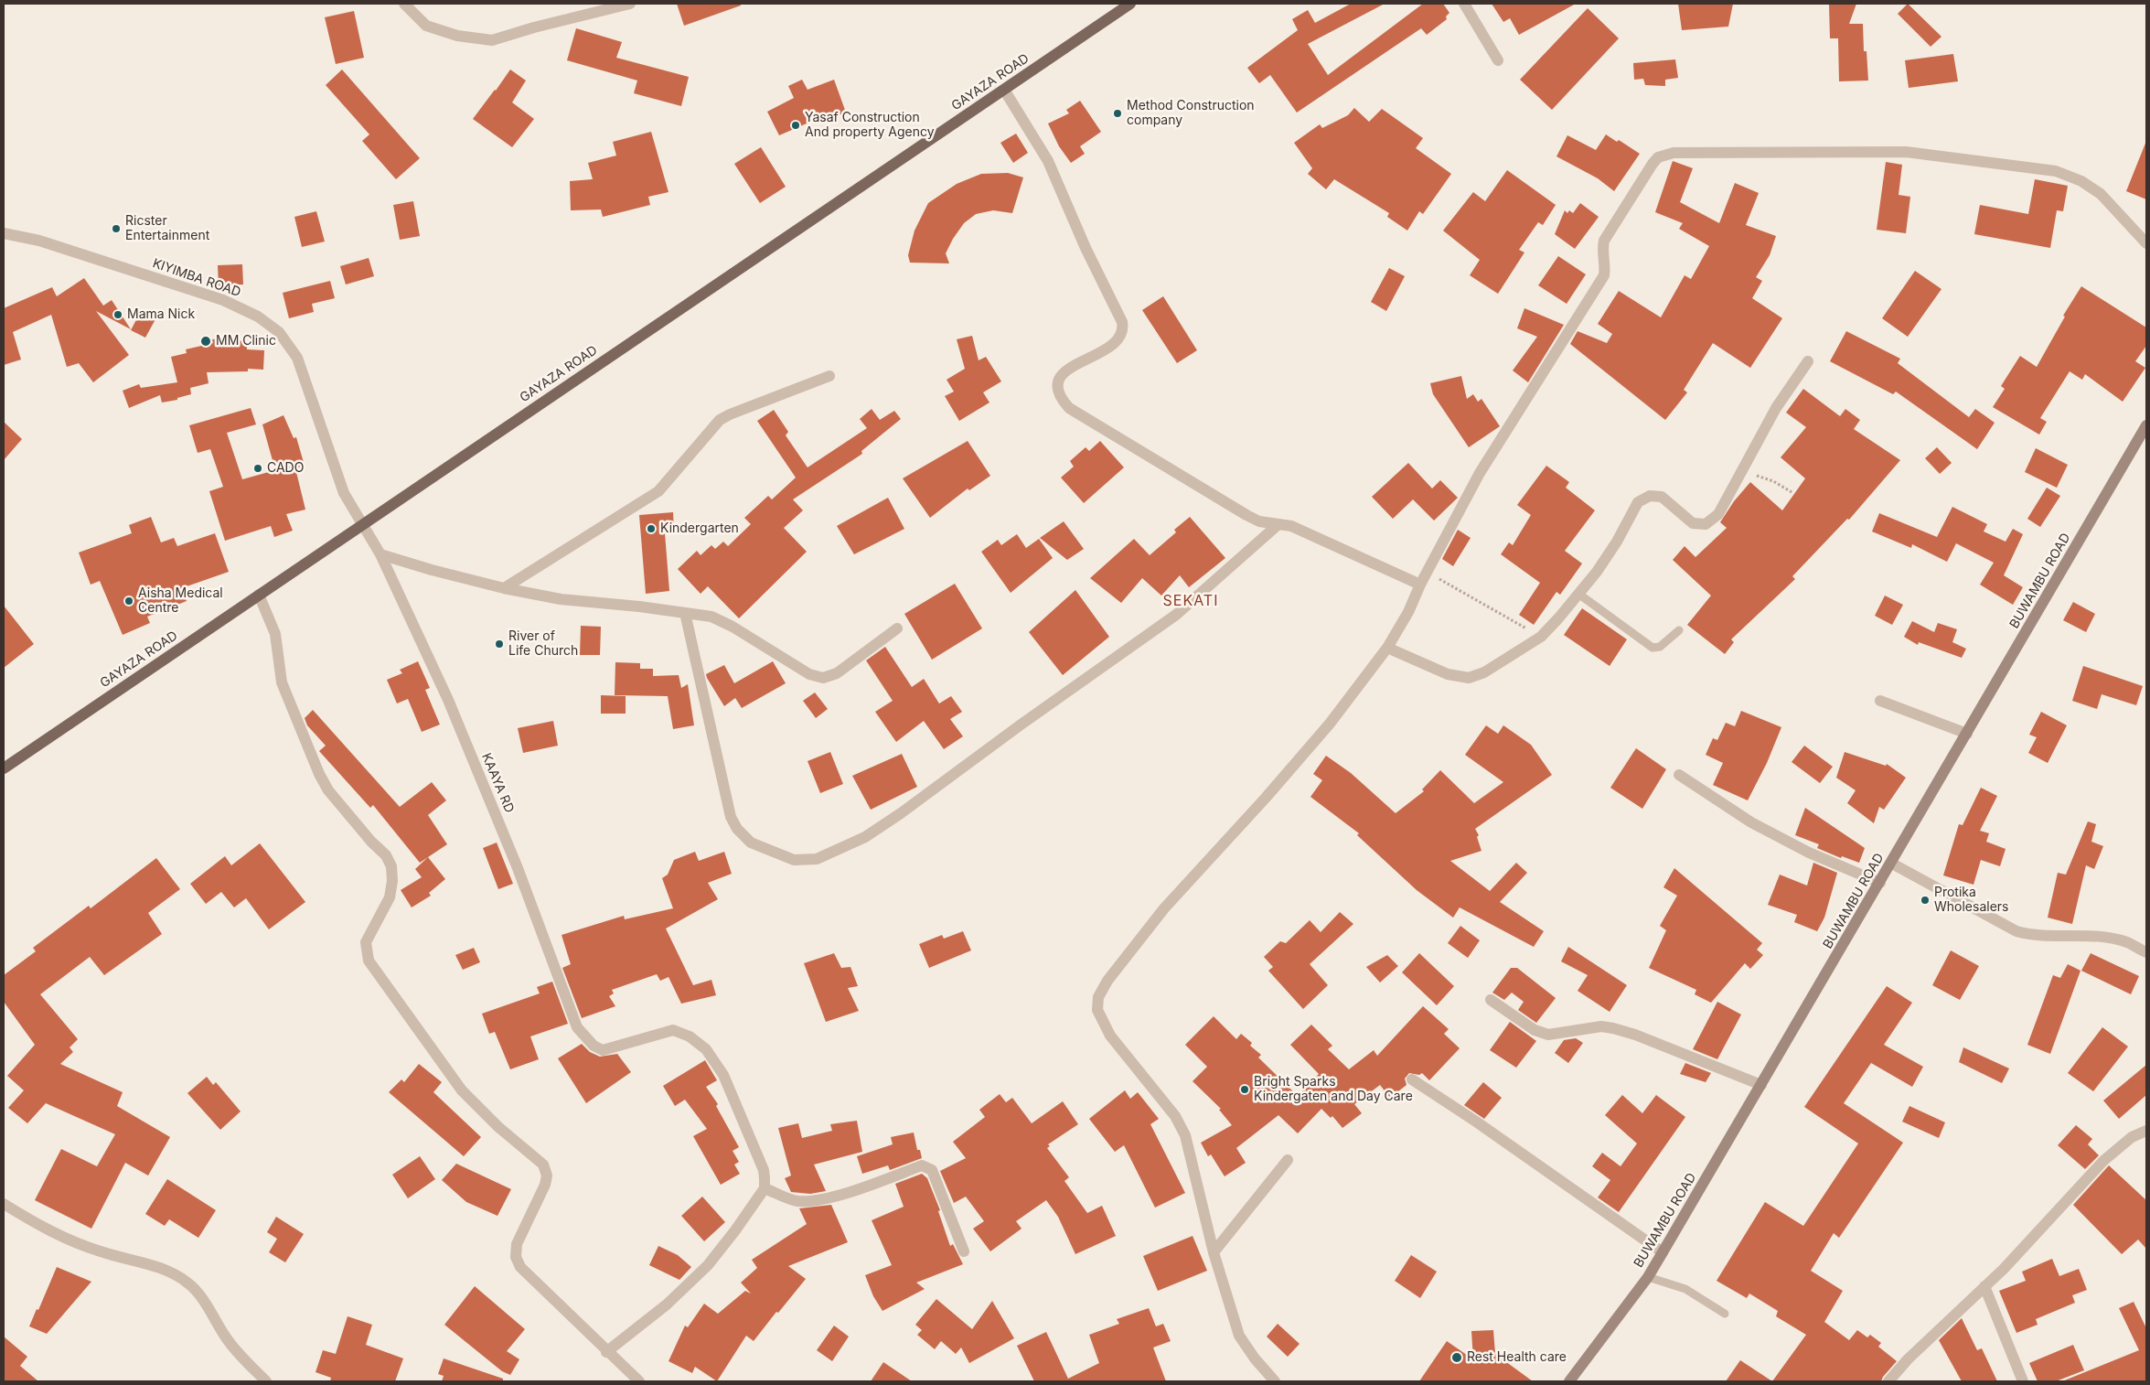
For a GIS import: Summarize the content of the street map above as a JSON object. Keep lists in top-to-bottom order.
{
  "streets": {
    "main road": ["GAYAZA ROAD"],
    "street": ["KIYIMBA ROAD", "BUWAMBU ROAD", "KAAYA RD"]
  },
  "crossings": [
    ["GAYAZA ROAD", "KIYIMBA ROAD"],
    ["GAYAZA ROAD", "KAAYA RD"],
    ["KIYIMBA ROAD", "KAAYA RD"]
  ],
  "districts": ["SEKATI"],
  "places": [
    "Method Construction company",
    "Yasaf Construction And property Agency",
    "Ricster Entertainment",
    "Mama Nick",
    "MM Clinic",
    "CADO",
    "Kindergarten",
    "Aisha Medical Centre",
    "River of Life Church",
    "Protika Wholesalers",
    "Bright Sparks Kindergaten and Day Care",
    "Rest Health care"
  ]
}
